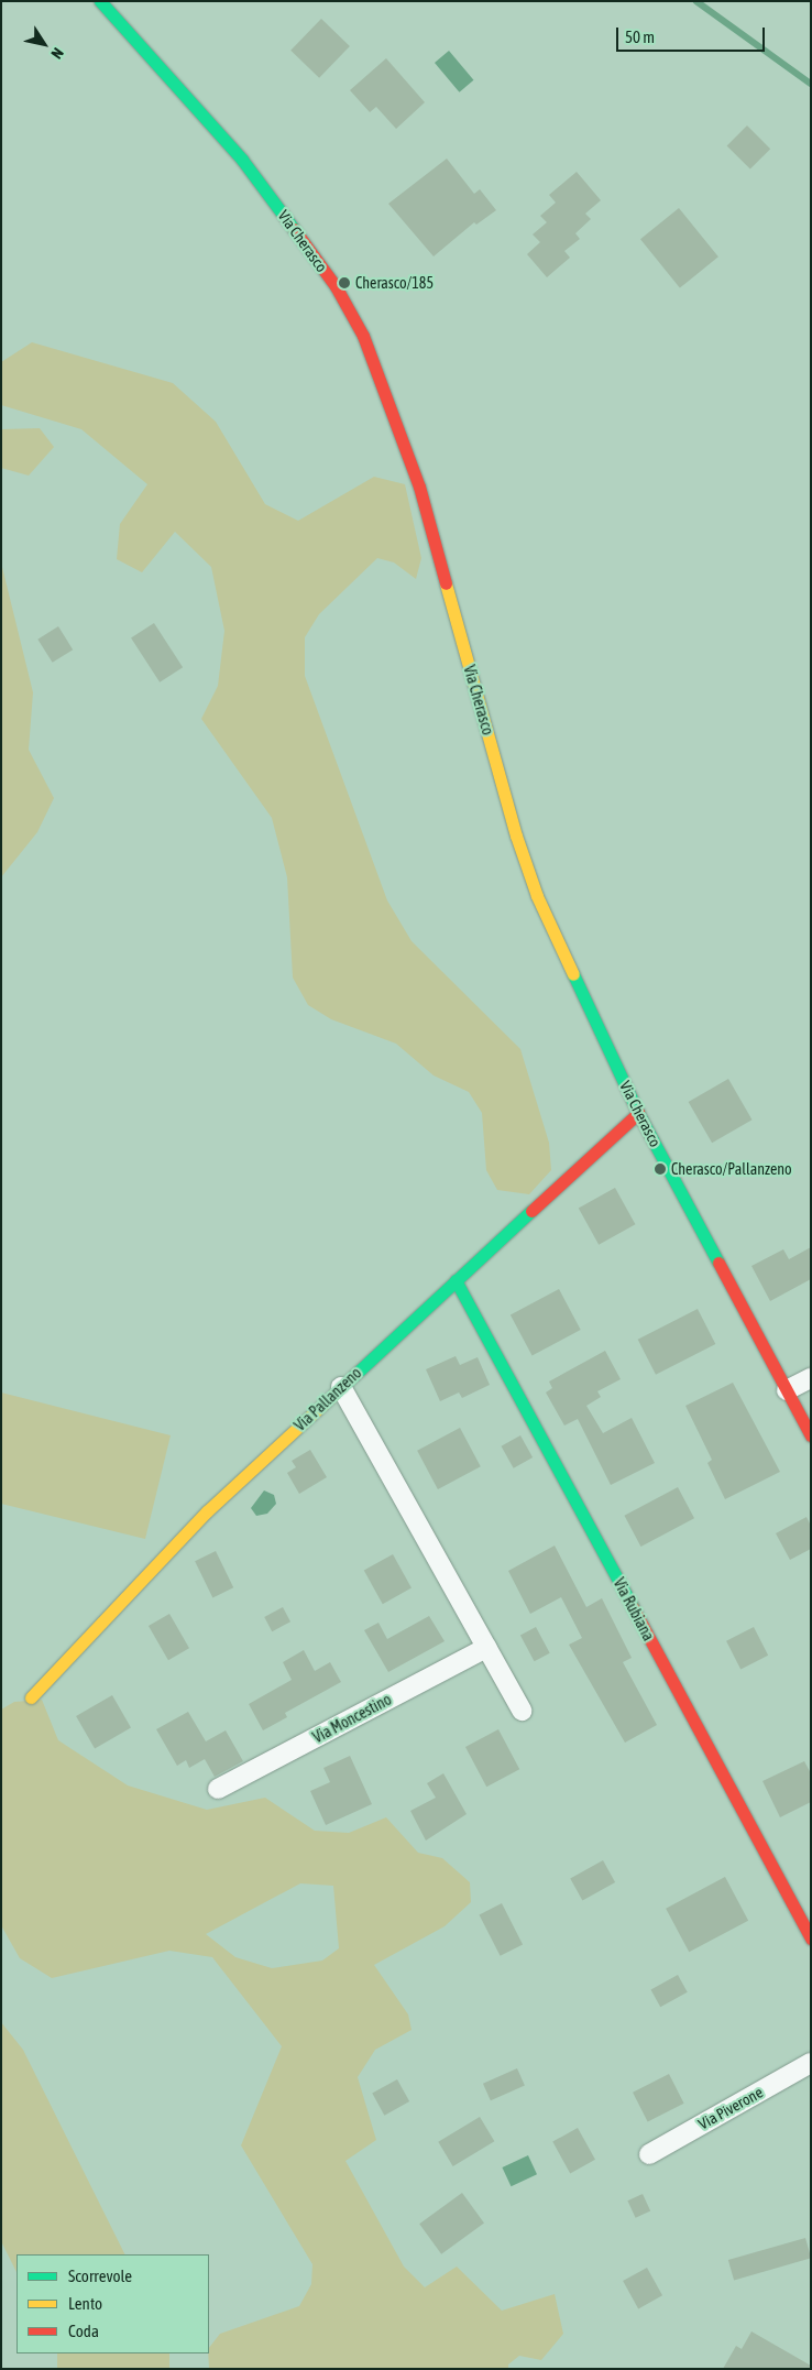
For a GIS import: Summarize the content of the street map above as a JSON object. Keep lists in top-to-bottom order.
{
  "streets": {
    "street": [
      "Via Cherasco",
      "Via Pallanzeno",
      "Via Rubiana",
      "Via Moncestino",
      "Via Piverone"
    ]
  },
  "crossings": [
    ["Via Cherasco", "Via Pallanzeno"],
    ["Via Pallanzeno", "Via Rubiana"]
  ],
  "places": ["Cherasco/185", "Cherasco/Pallanzeno"],
  "legend": ["Scorrevole", "Lento", "Coda"],
  "scale_bar": "50 m",
  "north": "bottom right"
}
